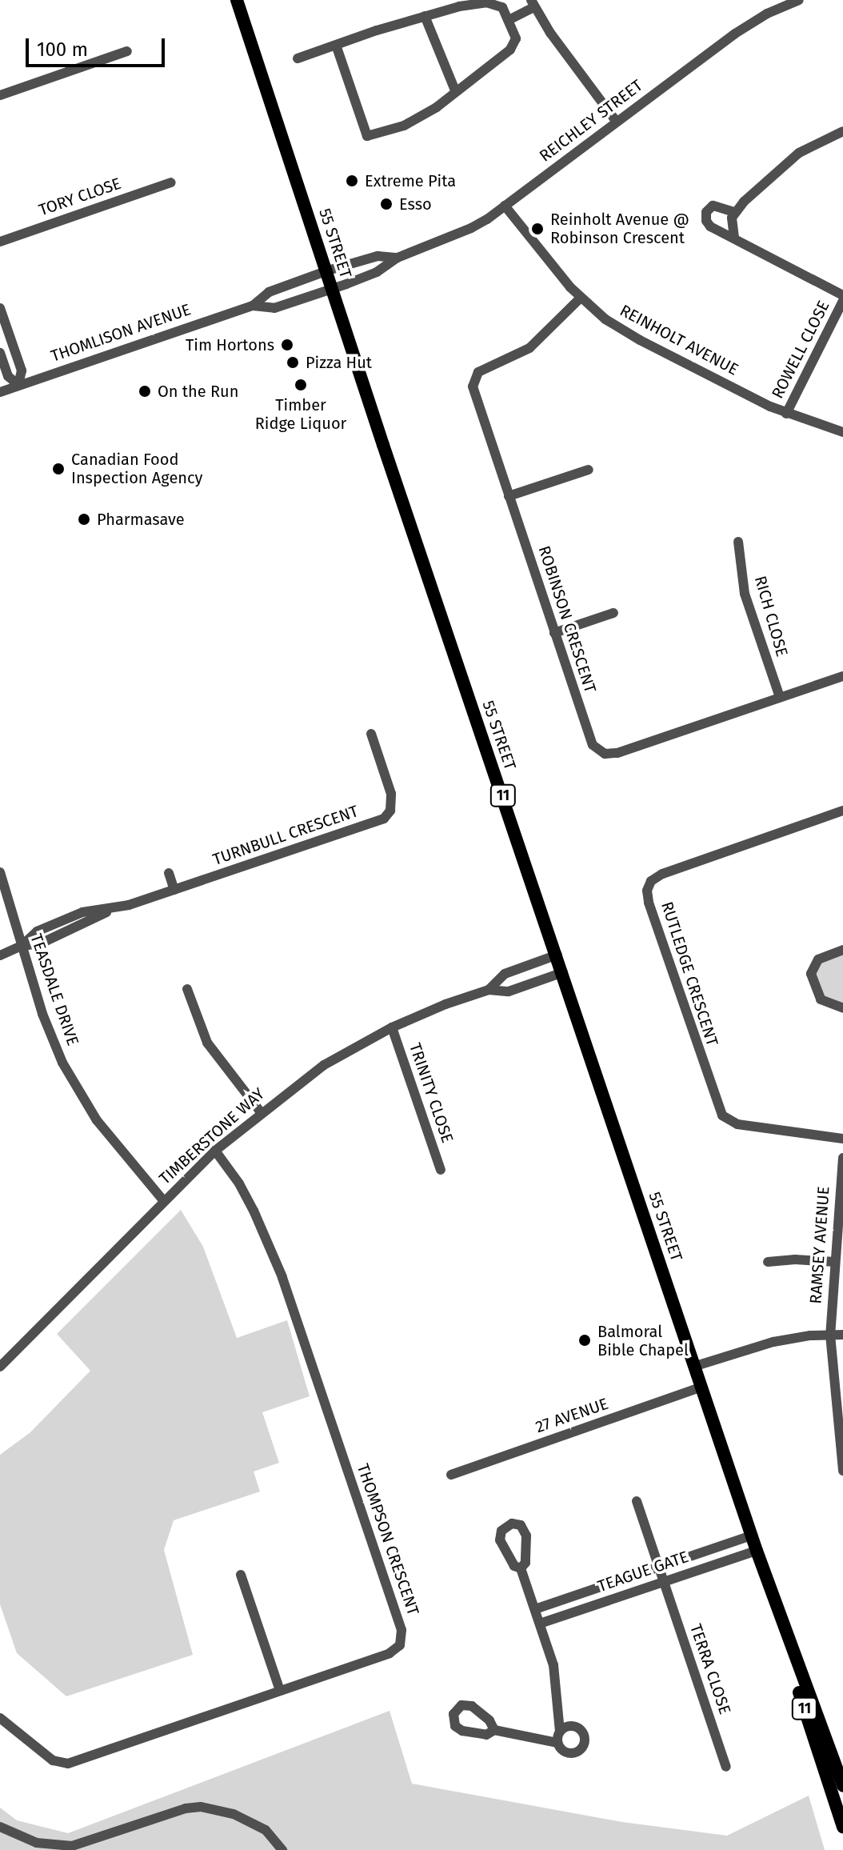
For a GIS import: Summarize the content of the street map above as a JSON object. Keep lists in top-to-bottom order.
{
  "streets": {
    "main road": ["55 STREET", "11"],
    "street": [
      "REICHLEY STREET",
      "TORY CLOSE",
      "THOMLISON AVENUE",
      "REINHOLT AVENUE",
      "ROWELL CLOSE",
      "RICH CLOSE",
      "ROBINSON CRESCENT",
      "TURNBULL CRESCENT",
      "RUTLEDGE CRESCENT",
      "TEASDALE DRIVE",
      "TRINITY CLOSE",
      "TIMBERSTONE WAY",
      "RAMSEY AVENUE",
      "27 AVENUE",
      "THOMPSON CRESCENT",
      "TEAGUE GATE",
      "TERRA CLOSE"
    ]
  },
  "crossings": [
    ["REICHLEY STREET", "55 STREET"],
    ["REICHLEY STREET", "THOMLISON AVENUE"],
    ["REICHLEY STREET", "REINHOLT AVENUE"],
    ["55 STREET", "THOMLISON AVENUE"],
    ["55 STREET", "TIMBERSTONE WAY"],
    ["55 STREET", "27 AVENUE"],
    ["55 STREET", "TEAGUE GATE"],
    ["REINHOLT AVENUE", "ROWELL CLOSE"],
    ["REINHOLT AVENUE", "ROBINSON CRESCENT"],
    ["RICH CLOSE", "ROBINSON CRESCENT"],
    ["TURNBULL CRESCENT", "TEASDALE DRIVE"],
    ["TEASDALE DRIVE", "TIMBERSTONE WAY"],
    ["TRINITY CLOSE", "TIMBERSTONE WAY"],
    ["TIMBERSTONE WAY", "THOMPSON CRESCENT"],
    ["TEAGUE GATE", "TERRA CLOSE"]
  ],
  "places": [
    "Extreme Pita",
    "Esso",
    "Reinholt Avenue @ Robinson Crescent",
    "Tim Hortons",
    "Pizza Hut",
    "Timber Ridge Liquor",
    "On the Run",
    "Canadian Food Inspection Agency",
    "Pharmasave",
    "Balmoral Bible Chapel"
  ],
  "scale_bar": "100 m"
}
